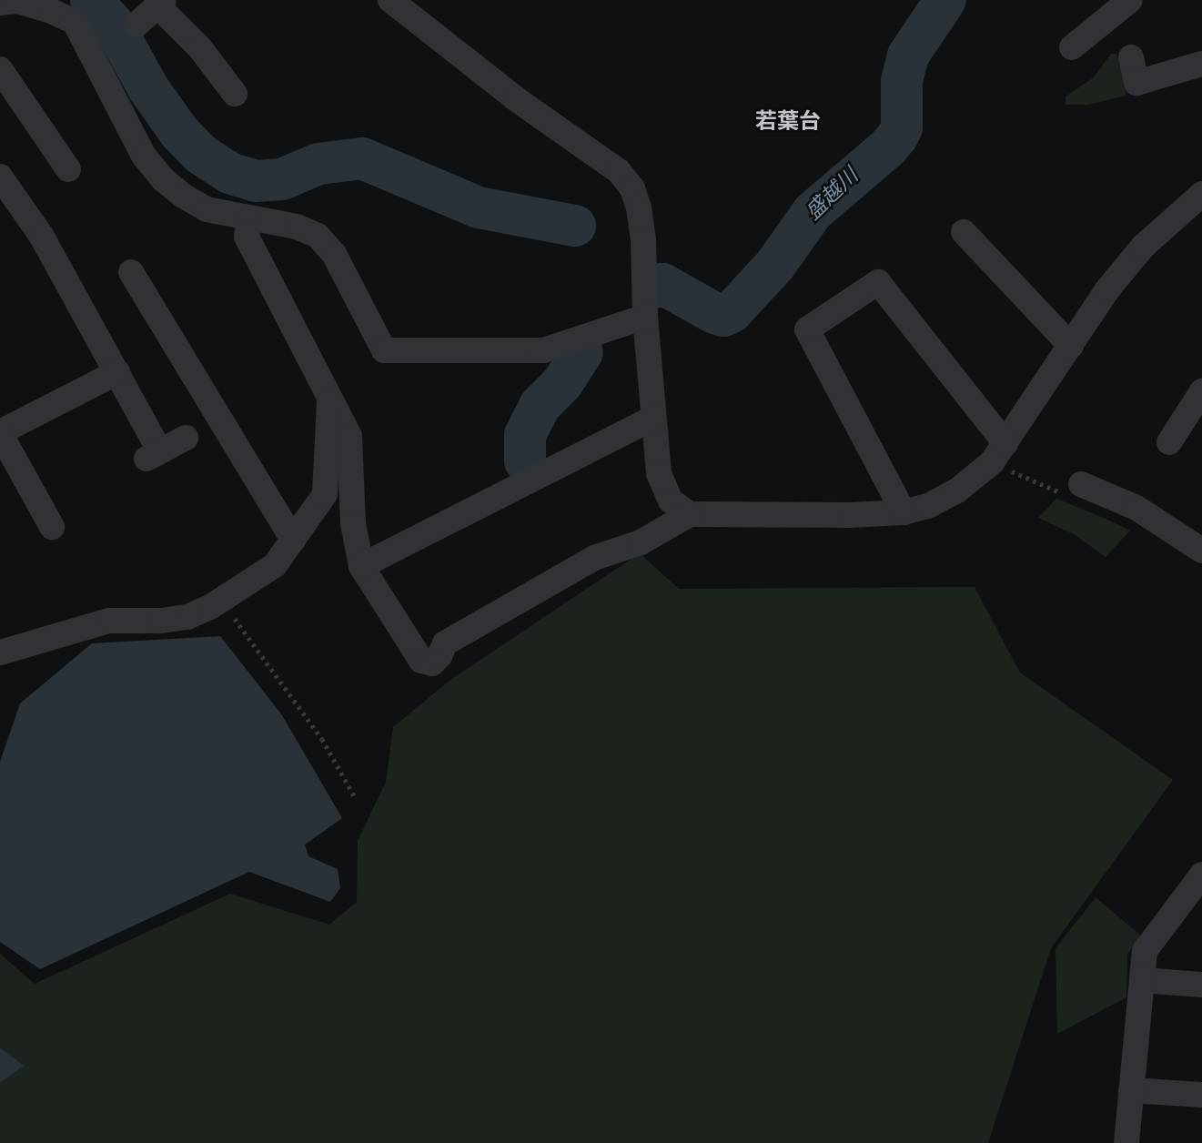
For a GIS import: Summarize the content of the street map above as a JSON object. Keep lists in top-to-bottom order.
{
  "districts": ["若葉台"],
  "water": ["盛越川"]
}
